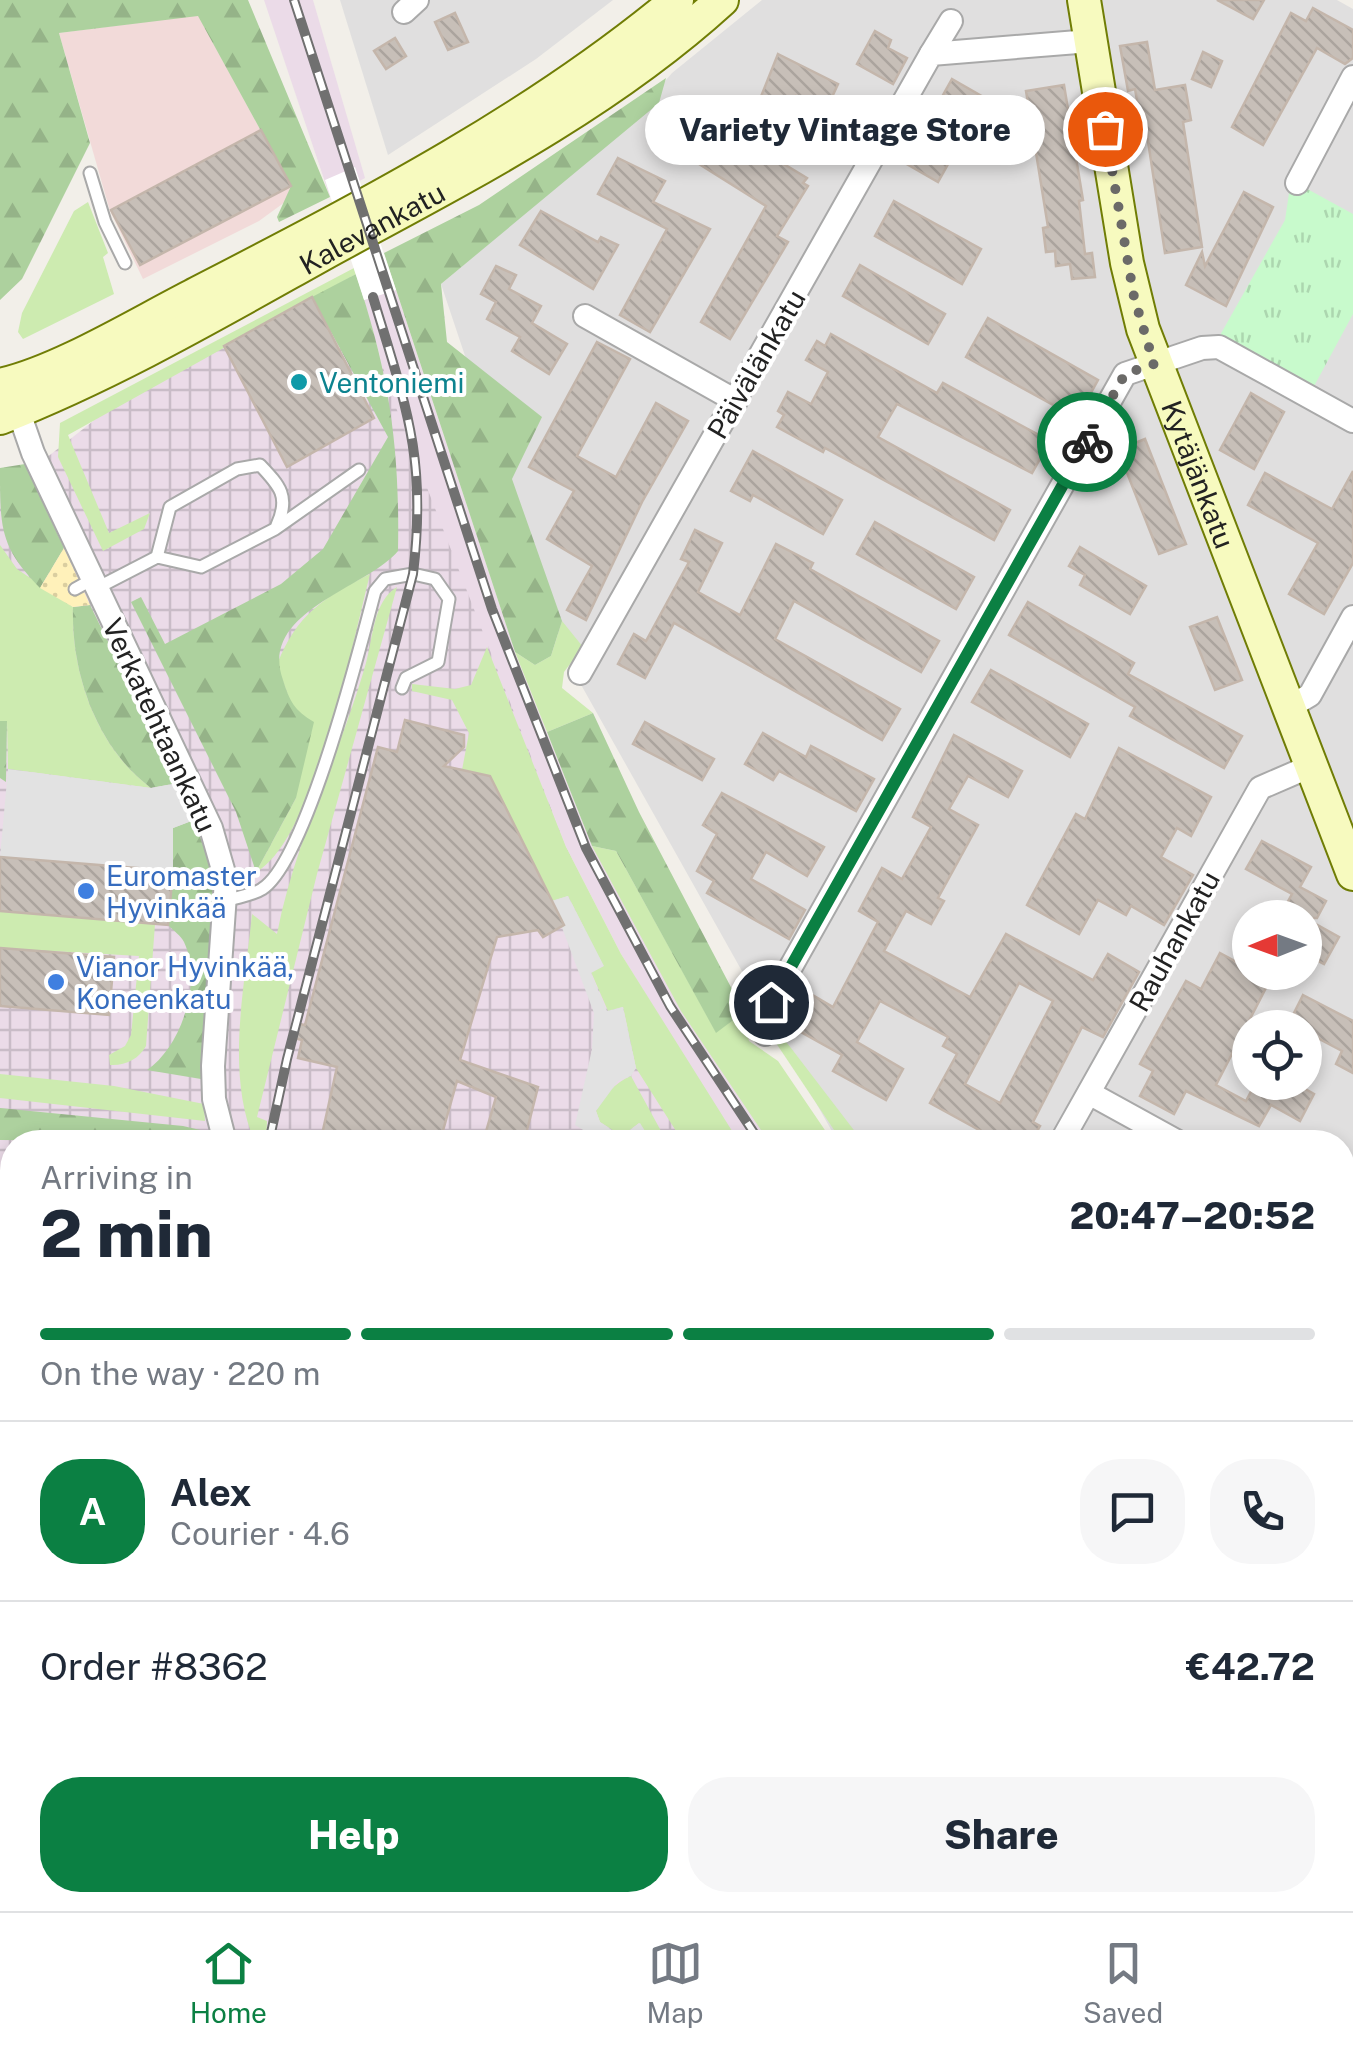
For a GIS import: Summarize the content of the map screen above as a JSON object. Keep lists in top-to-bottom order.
{
  "streets": {
    "main road": ["Kalevankatu", "Kytäjänkatu"],
    "street": ["Päivälänkatu", "Verkatehtaankatu", "Rauhankatu"]
  },
  "crossings": [
    ["Kalevankatu", "Verkatehtaankatu"],
    ["Kytäjänkatu", "Rauhankatu"]
  ],
  "places": [
    "Variety Vintage Store",
    "Ventoniemi",
    "Euromaster Hyvinkää",
    "Vianor Hyvinkää, Koneenkatu"
  ],
  "north": "left",
  "page": {
    "bubble": "Variety Vintage Store",
    "heading": ["2 min", "Arriving in", "20:47–20:52"],
    "panel": [
      "Alex",
      "Courier · 4.6",
      "Order #8362",
      "€42.72"
    ],
    "bar": "On the way · 220 m",
    "round": "A",
    "buttons": ["Help", "Share"],
    "tabs": ["Home", "Map", "Saved"]
  }
}
